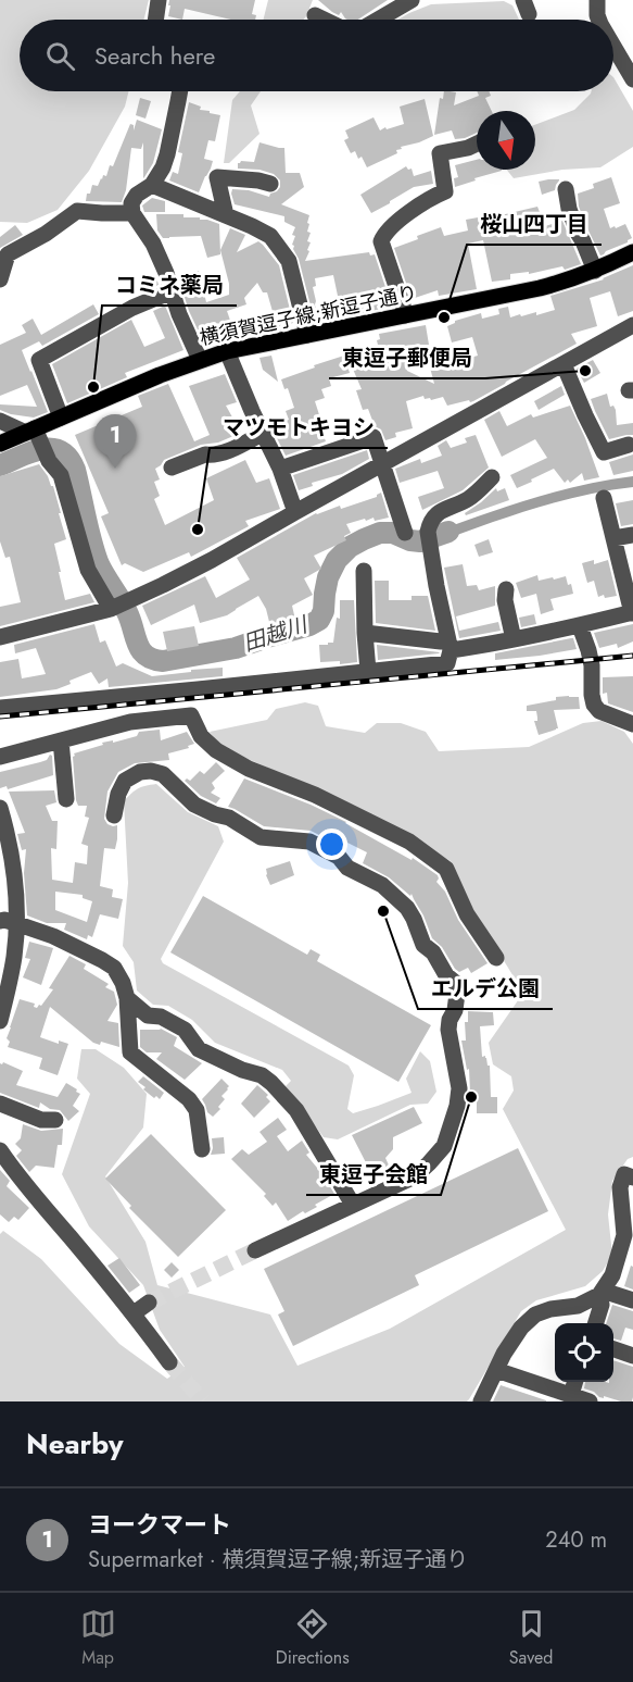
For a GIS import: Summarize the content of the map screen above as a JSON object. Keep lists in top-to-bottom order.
{
  "streets": {
    "main road": ["横須賀逗子線;新逗子通り"]
  },
  "water": ["田越川"],
  "places": [
    "桜山四丁目",
    "東逗子郵便局",
    "コミネ薬局",
    "マツモトキヨシ",
    "エルデ公園",
    "東逗子会館"
  ],
  "north": "bottom",
  "page": {
    "search": "Search here",
    "pins": "1",
    "heading": "Nearby",
    "list": [
      {
        "mark": "1",
        "name": "ヨークマート",
        "note": "Supermarket · 横須賀逗子線;新逗子通り",
        "value": "240 m"
      }
    ],
    "nav": ["Map", "Directions", "Saved"]
  }
}
